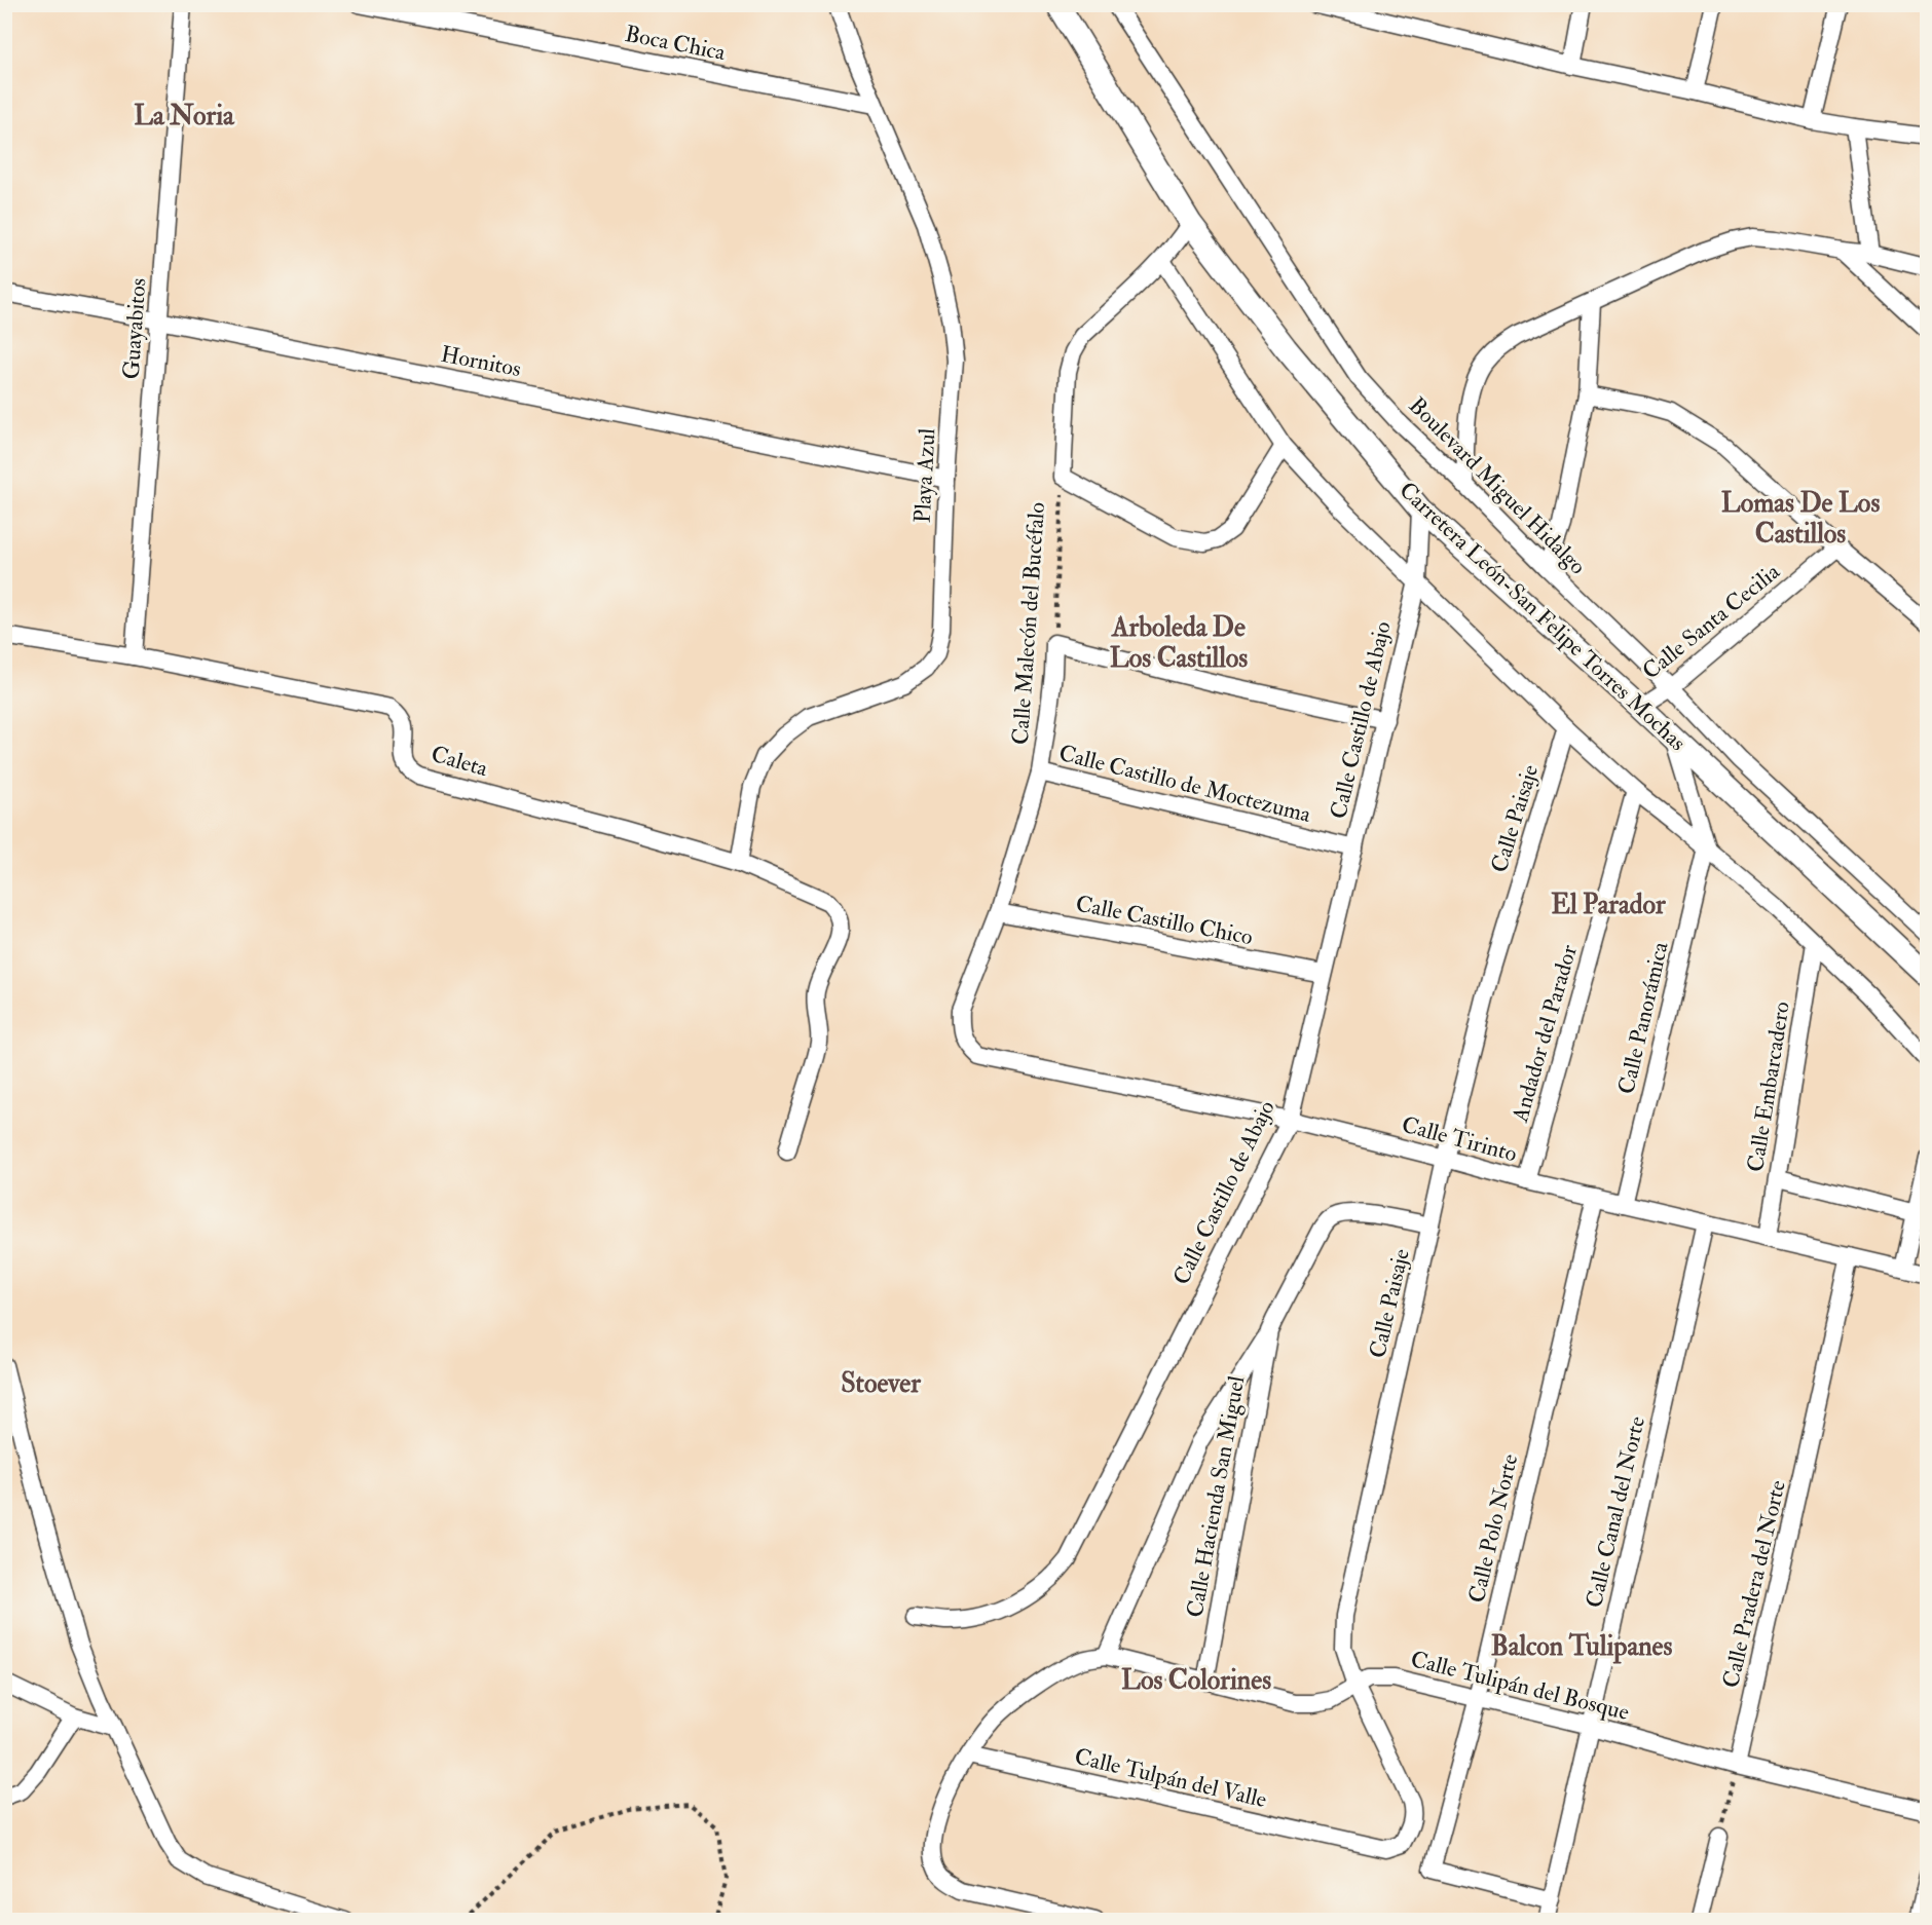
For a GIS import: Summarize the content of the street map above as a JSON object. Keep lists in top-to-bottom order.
{
  "streets": {
    "main road": ["Carretera León-San Felipe Torres Mochas"],
    "street": [
      "Boca Chica",
      "Guayabitos",
      "Hornitos",
      "Playa Azul",
      "Boulevard Miguel Hidalgo",
      "Calle Santa Cecilia",
      "Calle Malecón del Bucéfalo",
      "Calle Castillo de Abajo",
      "Caleta",
      "Calle Castillo de Moctezuma",
      "Calle Paisaje",
      "Calle Castillo Chico",
      "Calle Panorámica",
      "Andador del Parador",
      "Calle Embarcadero",
      "Calle Tirinto",
      "Calle Hacienda San Miguel",
      "Calle Canal del Norte",
      "Calle Polo Norte",
      "Calle Pradera del Norte",
      "Calle Tulipán del Bosque",
      "Calle Tulpán del Valle"
    ]
  },
  "crossings": [
    ["Boca Chica", "Playa Azul"],
    ["Guayabitos", "Hornitos"],
    ["Guayabitos", "Caleta"],
    ["Hornitos", "Playa Azul"],
    ["Playa Azul", "Caleta"],
    ["Boulevard Miguel Hidalgo", "Calle Santa Cecilia"],
    ["Carretera León-San Felipe Torres Mochas", "Calle Santa Cecilia"],
    ["Carretera León-San Felipe Torres Mochas", "Calle Malecón del Bucéfalo"],
    ["Carretera León-San Felipe Torres Mochas", "Calle Castillo de Abajo"],
    ["Calle Malecón del Bucéfalo", "Calle Castillo de Moctezuma"],
    ["Calle Malecón del Bucéfalo", "Calle Castillo Chico"],
    ["Calle Malecón del Bucéfalo", "Calle Tirinto"],
    ["Calle Castillo de Abajo", "Calle Castillo de Moctezuma"],
    ["Calle Castillo de Abajo", "Calle Castillo Chico"],
    ["Calle Castillo de Abajo", "Calle Tirinto"],
    ["Calle Paisaje", "Calle Tirinto"],
    ["Calle Paisaje", "Calle Tulipán del Bosque"],
    ["Calle Paisaje", "Calle Tulpán del Valle"],
    ["Calle Panorámica", "Calle Tirinto"],
    ["Andador del Parador", "Calle Tirinto"],
    ["Calle Embarcadero", "Calle Tirinto"],
    ["Calle Tirinto", "Calle Canal del Norte"],
    ["Calle Tirinto", "Calle Polo Norte"],
    ["Calle Tirinto", "Calle Pradera del Norte"],
    ["Calle Hacienda San Miguel", "Calle Tulipán del Bosque"],
    ["Calle Canal del Norte", "Calle Polo Norte"],
    ["Calle Canal del Norte", "Calle Tulipán del Bosque"],
    ["Calle Polo Norte", "Calle Tulipán del Bosque"],
    ["Calle Pradera del Norte", "Calle Tulipán del Bosque"]
  ],
  "districts": [
    "La Noria",
    "Lomas De Los Castillos",
    "Arboleda De Los Castillos",
    "El Parador",
    "Stoever",
    "Balcon Tulipanes",
    "Los Colorines"
  ]
}
